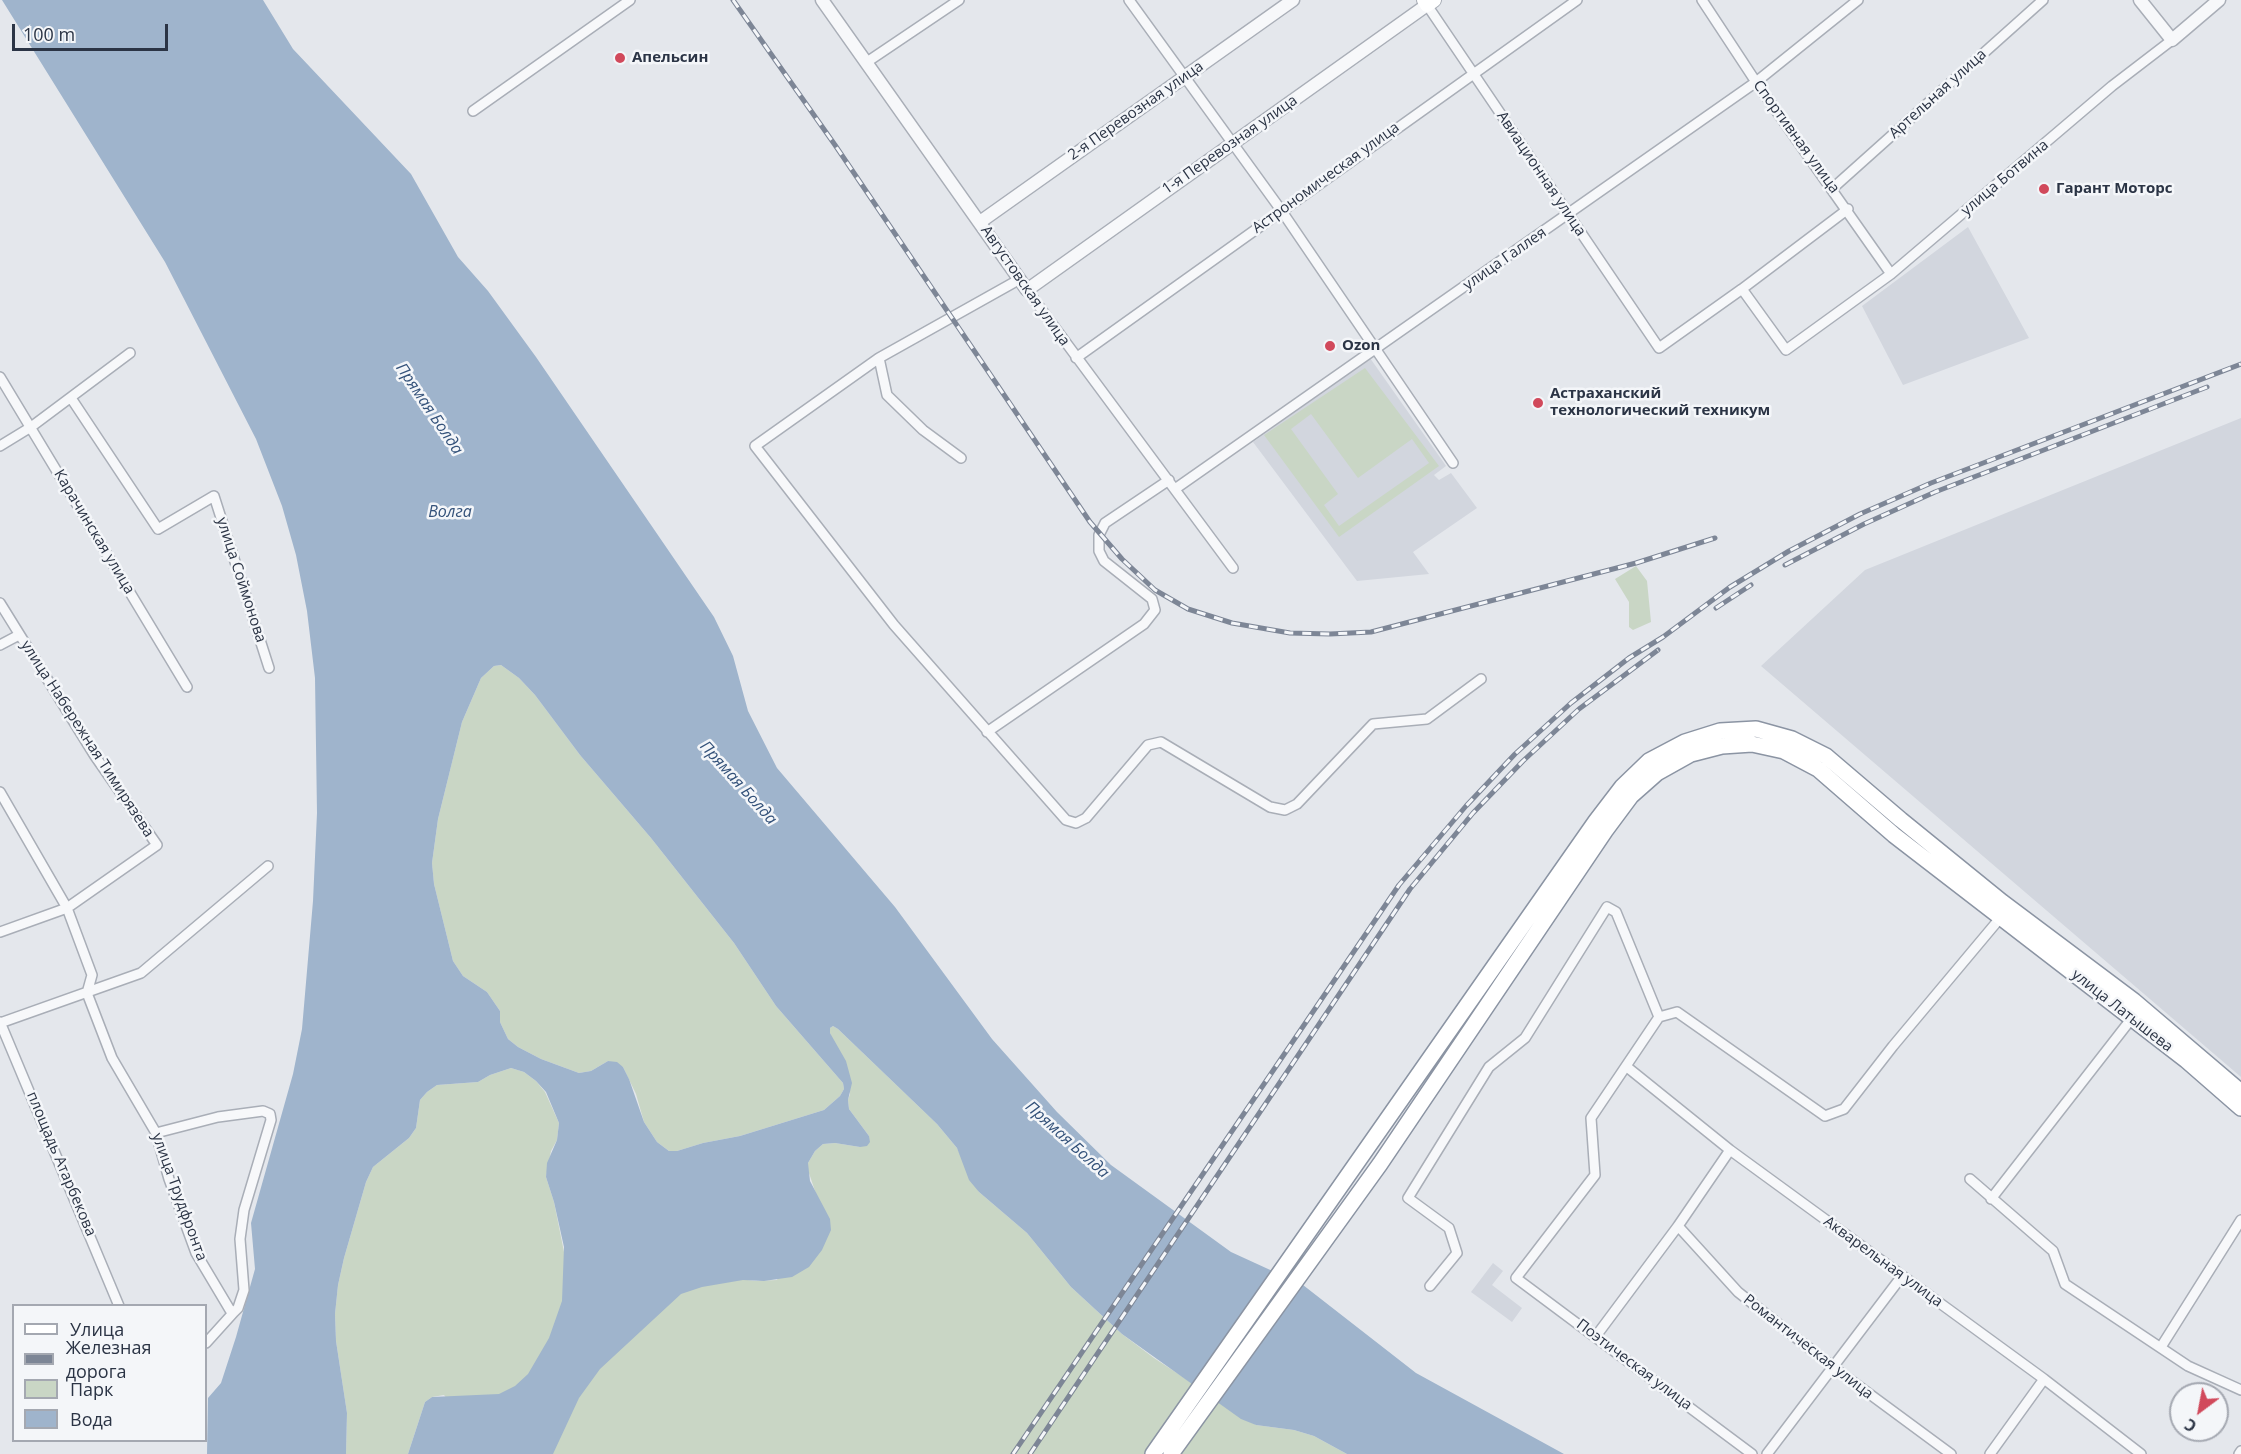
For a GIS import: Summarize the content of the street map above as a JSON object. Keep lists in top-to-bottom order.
{
  "streets": {
    "highway": ["улица Латышева"],
    "street": [
      "Артельная улица",
      "2-я Перевозная улица",
      "Спортивная улица",
      "1-я Перевозная улица",
      "Авиационная улица",
      "Астрономическая улица",
      "улица Ботвина",
      "улица Галлея",
      "Августовская улица",
      "Карачинская улица",
      "улица Соймонова",
      "улица Набережная Тимирязева",
      "площадь Атарбекова",
      "улица Трудфронта",
      "Акварельная улица",
      "Романтическая улица",
      "Поэтическая улица"
    ]
  },
  "crossings": [
    ["Артельная улица", "Спортивная улица"],
    ["2-я Перевозная улица", "Августовская улица"],
    ["Спортивная улица", "улица Ботвина"],
    ["Спортивная улица", "улица Галлея"],
    ["1-я Перевозная улица", "Авиационная улица"],
    ["1-я Перевозная улица", "Августовская улица"],
    ["Авиационная улица", "Астрономическая улица"],
    ["Авиационная улица", "улица Ботвина"],
    ["Авиационная улица", "улица Галлея"],
    ["Астрономическая улица", "Августовская улица"],
    ["улица Галлея", "Августовская улица"],
    ["улица Набережная Тимирязева", "улица Трудфронта"],
    ["Акварельная улица", "Поэтическая улица"]
  ],
  "water": ["Прямая Болда", "Волга"],
  "places": [
    "Апельсин",
    "Гарант Моторс",
    "Ozon",
    "Астраханский технологический техникум"
  ],
  "legend": [
    "Улица",
    "Железная дорога",
    "Парк",
    "Вода"
  ],
  "scale_bar": "100 m",
  "north": "bottom left"
}
